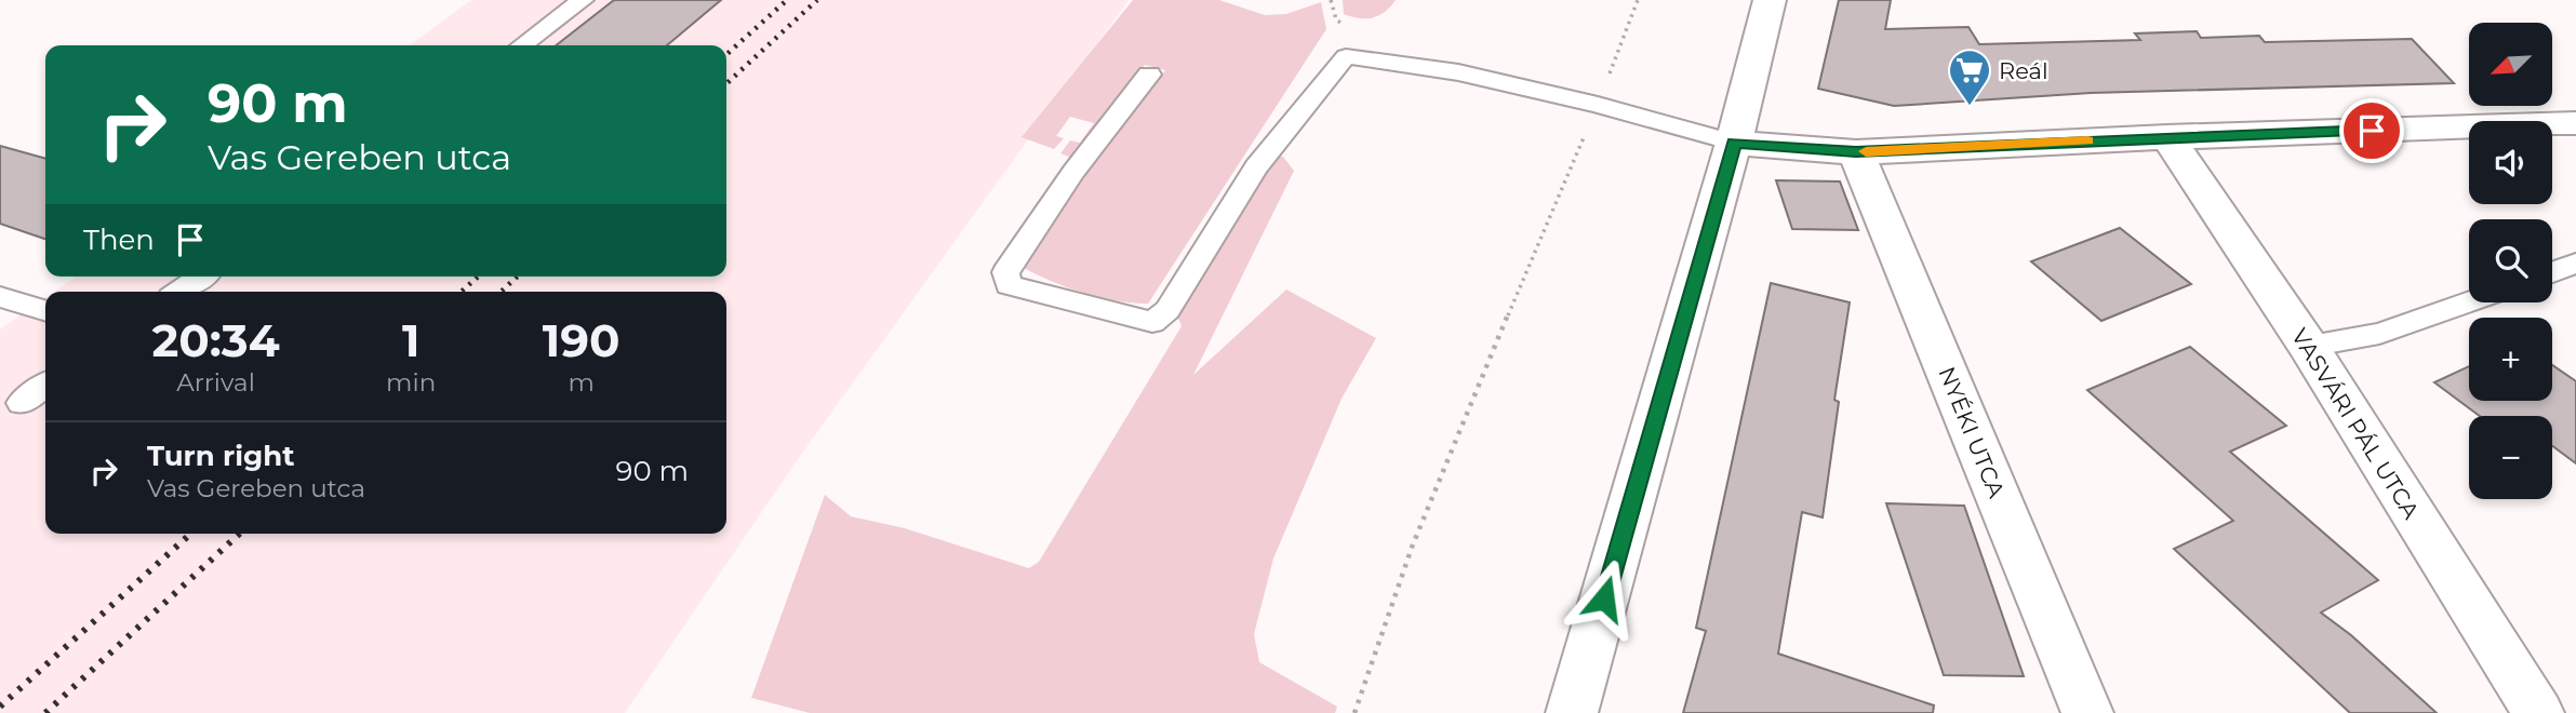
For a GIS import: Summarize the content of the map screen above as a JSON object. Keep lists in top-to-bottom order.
{
  "streets": {
    "street": ["VASVÁRI PÁL UTCA", "NYÉKI UTCA"]
  },
  "places": {
    "supermarket": ["Reál"]
  },
  "north": "bottom left",
  "page": {
    "map_buttons": ["+", "−"],
    "turn": ["90 m", "Vas Gereben utca"],
    "then": "Then",
    "eta": [
      "20:34",
      "Arrival",
      "1",
      "min",
      "190",
      "m"
    ],
    "list": [
      {
        "name": "Turn right",
        "note": "Vas Gereben utca",
        "value": "90 m"
      }
    ]
  }
}
